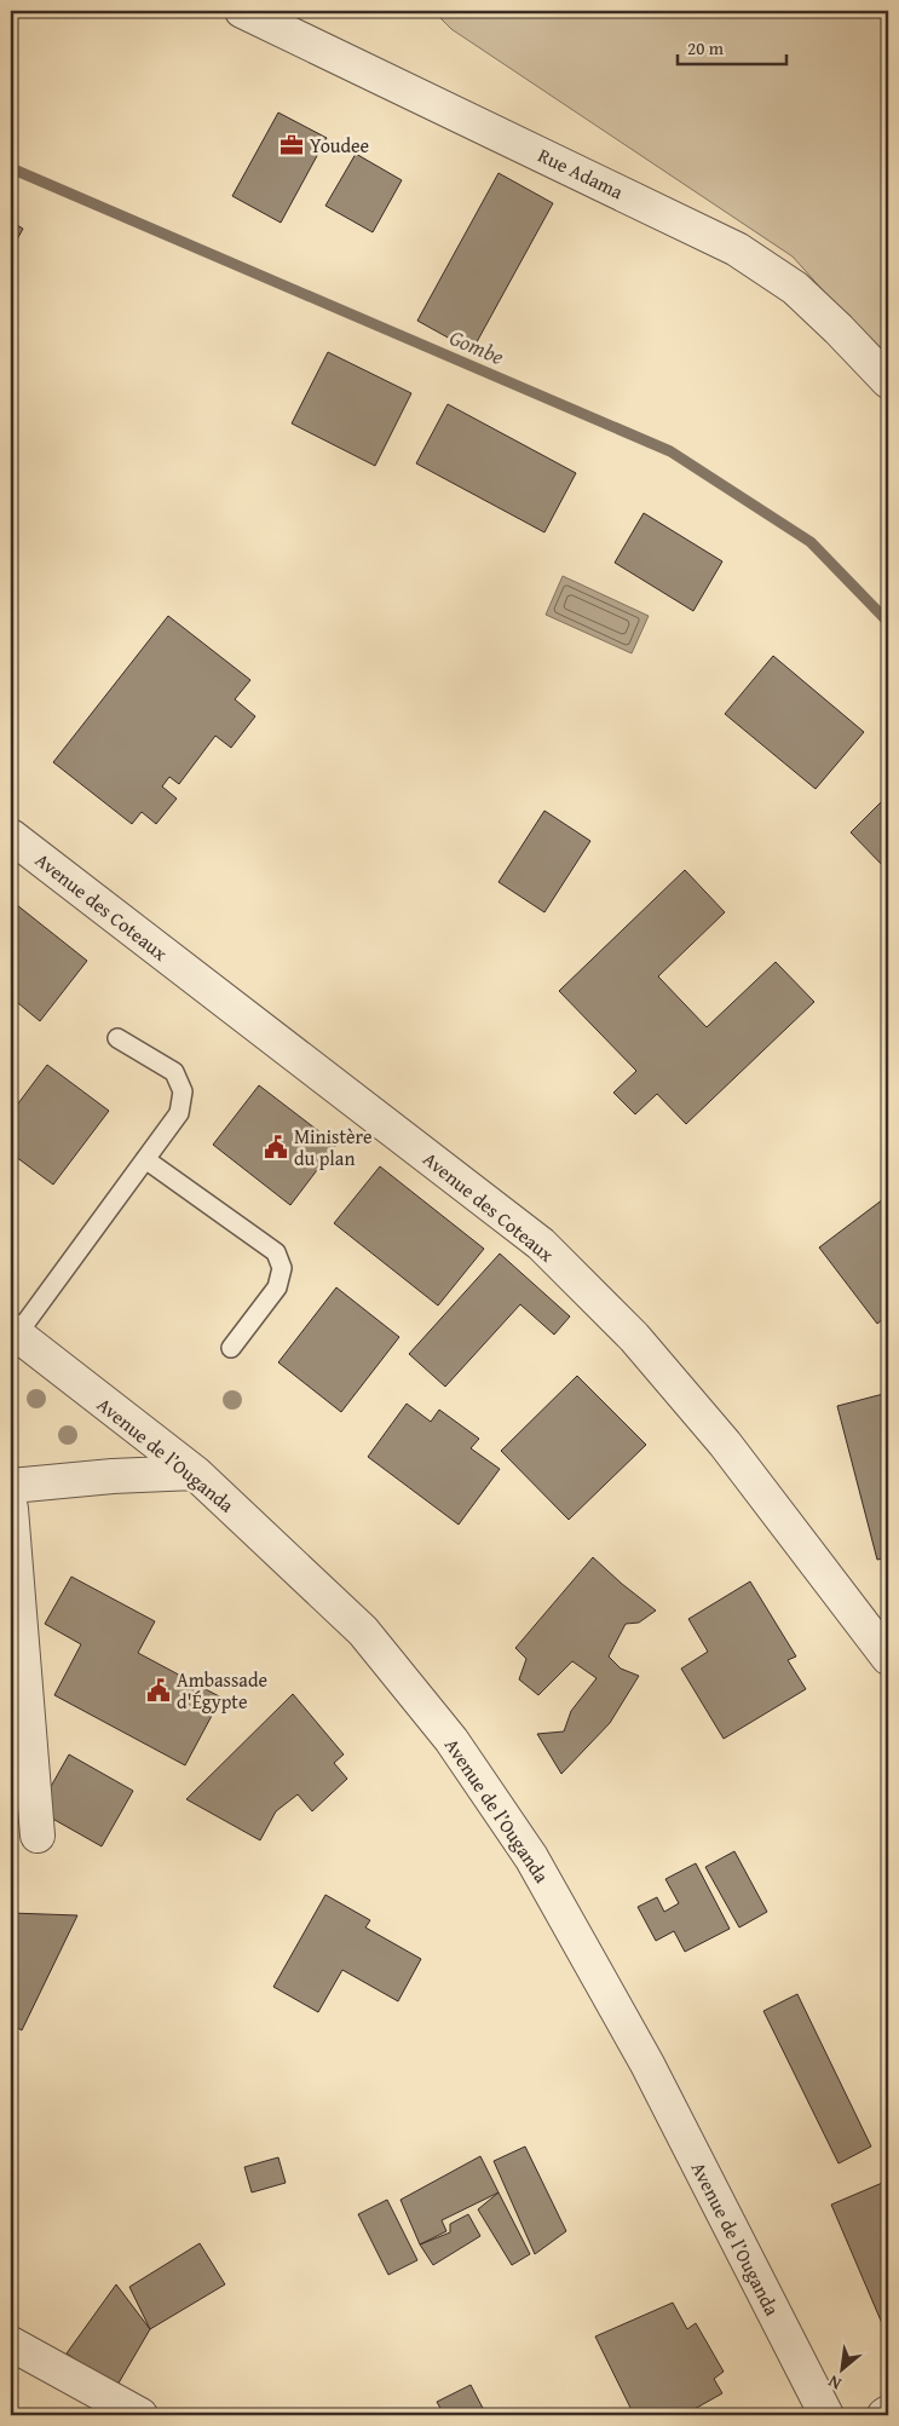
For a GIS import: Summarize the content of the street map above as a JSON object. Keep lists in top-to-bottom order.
{
  "streets": {
    "street": ["Rue Adama", "Avenue des Coteaux", "Avenue de l’Ouganda"]
  },
  "water": ["Gombe"],
  "places": {
    "office": ["Youdee"],
    "public building": ["Ministère du plan", "Ambassade d'Égypte"]
  },
  "scale_bar": "20 m",
  "north": "bottom left"
}
